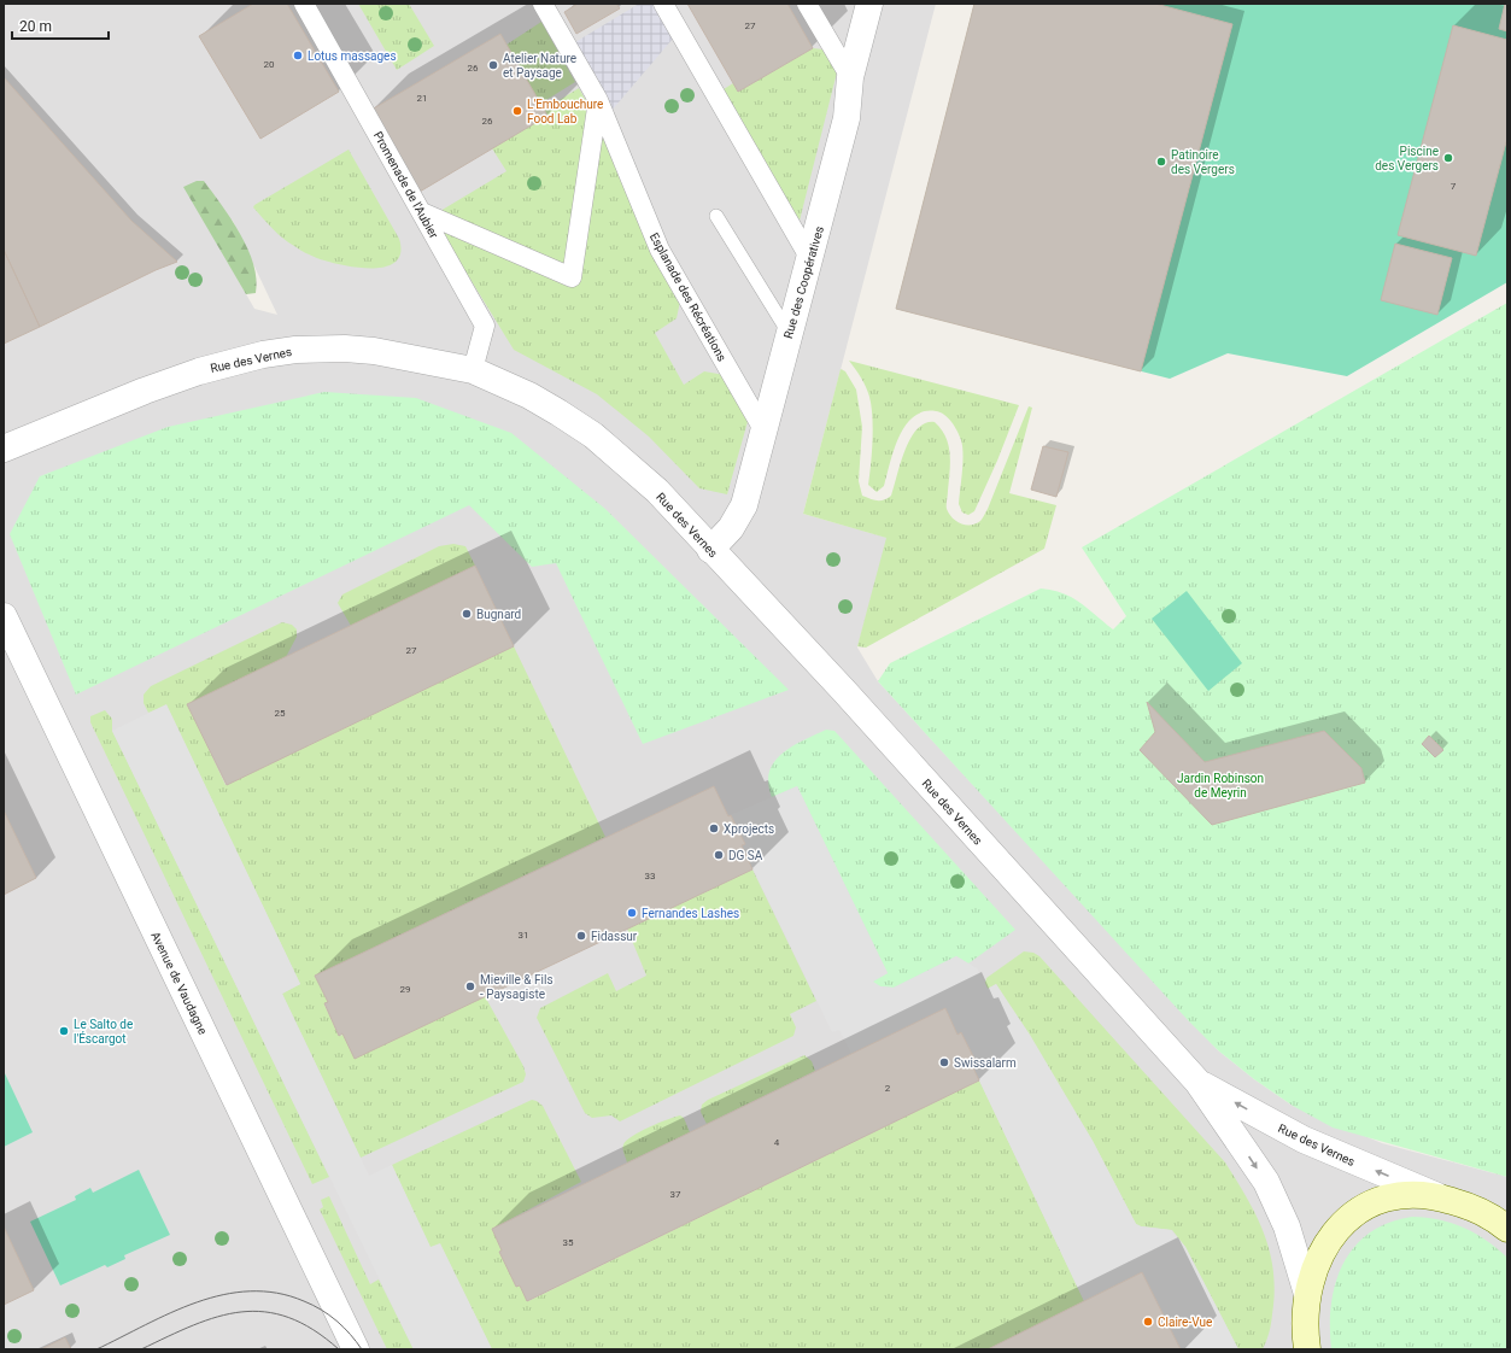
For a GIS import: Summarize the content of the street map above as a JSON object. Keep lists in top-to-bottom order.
{
  "streets": {
    "street": [
      "Promenade de l'Aubier",
      "Rue des Coopératives",
      "Esplanade des Récréations",
      "Rue des Vernes",
      "Avenue de Vaudagne"
    ]
  },
  "crossings": [
    ["Promenade de l'Aubier", "Rue des Vernes"],
    ["Rue des Coopératives", "Esplanade des Récréations"],
    ["Rue des Coopératives", "Rue des Vernes"]
  ],
  "parks": ["Jardin Robinson de Meyrin"],
  "places": [
    "Lotus massages",
    "Atelier Nature et Paysage",
    "L'Embouchure Food Lab",
    "Piscine des Vergers",
    "Patinoire des Vergers",
    "Bugnard",
    "Xprojects",
    "DG SA",
    "Fernandes Lashes",
    "Fidassur",
    "Mieville & Fils - Paysagiste",
    "Le Salto de l'Éscargot",
    "Swissalarm",
    "Claire-Vue"
  ],
  "house_numbers": [
    "27",
    "20",
    "26",
    "21",
    "26",
    "7",
    "27",
    "25",
    "33",
    "31",
    "29",
    "2",
    "4",
    "37",
    "35"
  ],
  "scale_bar": "20 m"
}
